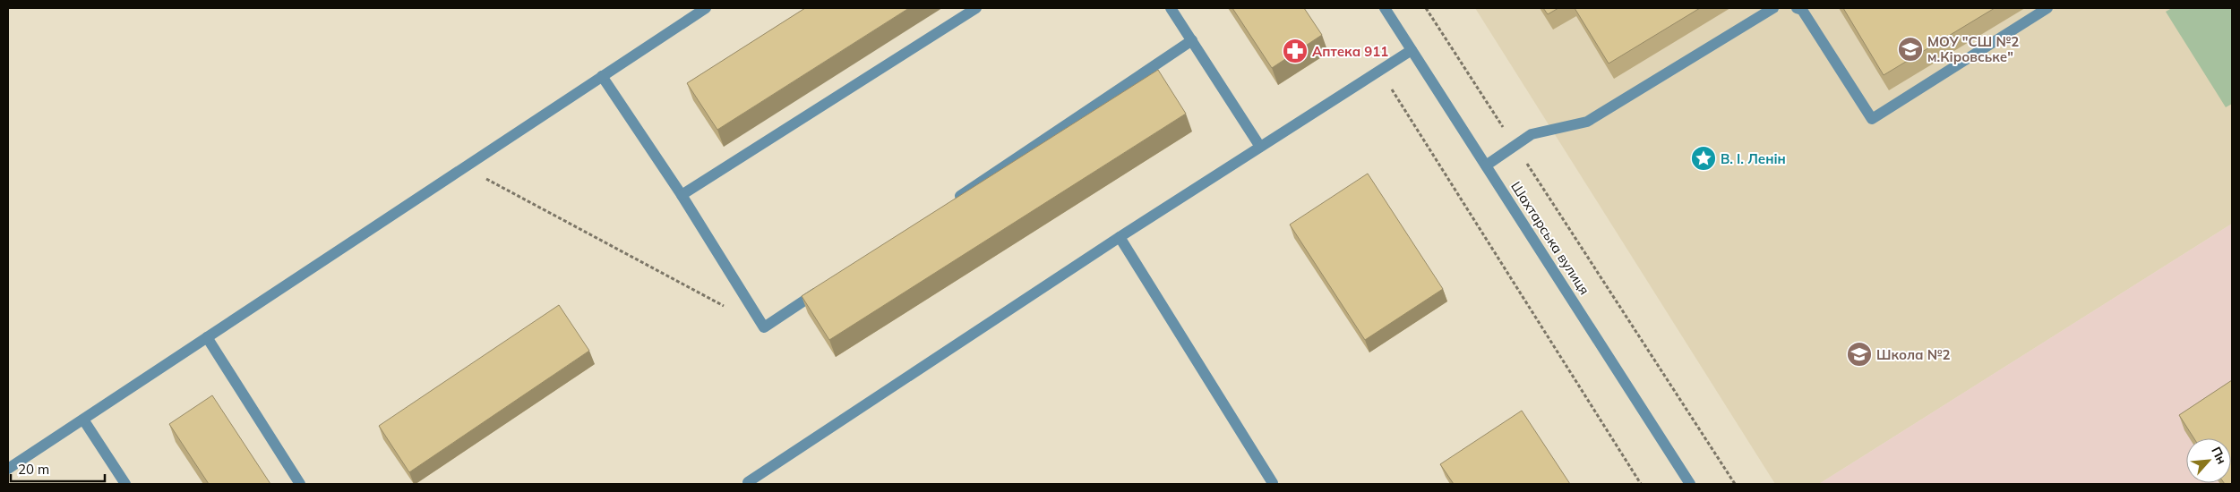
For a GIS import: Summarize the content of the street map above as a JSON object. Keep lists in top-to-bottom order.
{
  "streets": {
    "street": ["Шахтарська вулиця"]
  },
  "places": {
    "school or university": ["МОУ \"СШ №2 м.Кіровське\"", "Школа №2"],
    "pharmacy": ["Аптека 911"],
    "place": ["В. І. Ленін"]
  },
  "scale_bar": "20 m",
  "north": "top right"
}
